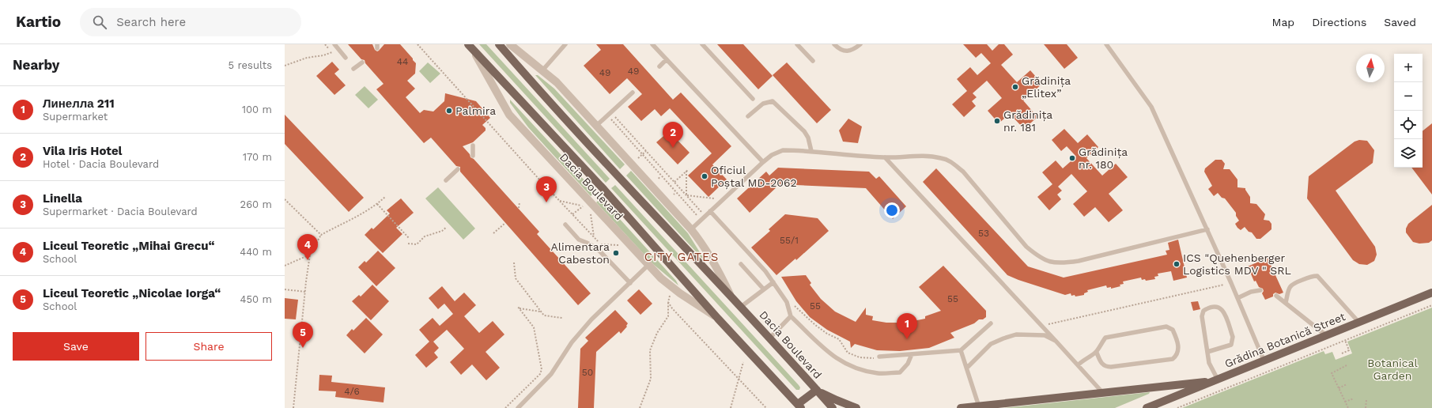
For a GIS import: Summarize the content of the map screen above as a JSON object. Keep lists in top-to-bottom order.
{
  "streets": {
    "main road": ["Dacia Boulevard", "Grădina Botanică Street"]
  },
  "districts": ["CITY GATES"],
  "parks": ["Botanical Garden"],
  "places": [
    "Grădinița „Elitex”",
    "Palmira",
    "Grădinița nr. 181",
    "Grădinița nr. 180",
    "Oficiul Poștal MD-2062",
    "Alimentara Cabeston",
    "ICS \"Quehenberger Logistics MDV \" SRL"
  ],
  "house_numbers": [
    "44",
    "49",
    "49",
    "53",
    "55/1",
    "55",
    "55",
    "50",
    "4/6"
  ],
  "north": "top",
  "page": {
    "header": "Kartio",
    "search": "Search here",
    "nav": ["Map", "Directions", "Saved"],
    "heading": ["Nearby", "5 results"],
    "map_buttons": ["+", "−"],
    "list": [
      {
        "mark": "1",
        "name": "Линелла 211",
        "note": "Supermarket",
        "value": "100 m"
      },
      {
        "mark": "2",
        "name": "Vila Iris Hotel",
        "note": "Hotel · Dacia Boulevard",
        "value": "170 m"
      },
      {
        "mark": "3",
        "name": "Linella",
        "note": "Supermarket · Dacia Boulevard",
        "value": "260 m"
      },
      {
        "mark": "4",
        "name": "Liceul Teoretic „Mihai Grecu“",
        "note": "School",
        "value": "440 m"
      },
      {
        "mark": "5",
        "name": "Liceul Teoretic „Nicolae Iorga“",
        "note": "School",
        "value": "450 m"
      }
    ],
    "pins": [
      "2",
      "3",
      "4",
      "1",
      "5"
    ],
    "buttons": ["Save", "Share"]
  }
}
